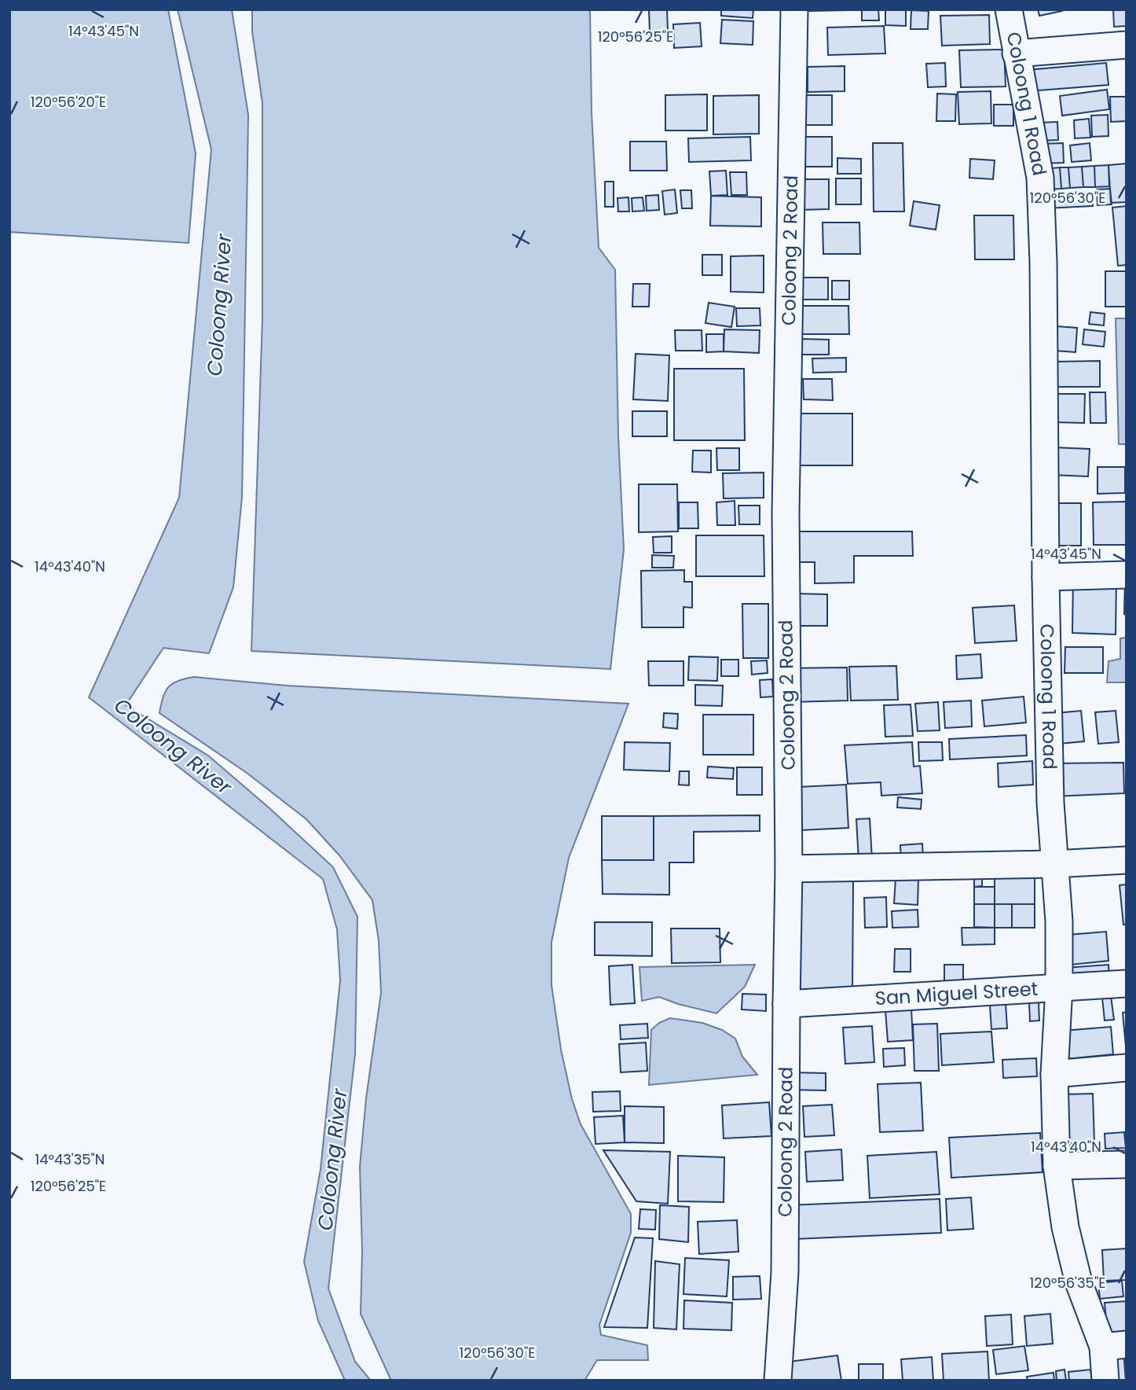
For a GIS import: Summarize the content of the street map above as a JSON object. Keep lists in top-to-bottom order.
{
  "streets": {
    "street": ["Coloong 1 Road", "Coloong 2 Road", "San Miguel Street"]
  },
  "crossings": [
    ["Coloong 1 Road", "San Miguel Street"],
    ["Coloong 2 Road", "San Miguel Street"]
  ],
  "water": ["Coloong River"],
  "coordinates": [
    "14°43'45\"N",
    "120°56'25\"E",
    "120°56'20\"E",
    "120°56'30\"E",
    "14°43'40\"N",
    "14°43'35\"N",
    "120°56'35\"E"
  ]
}
